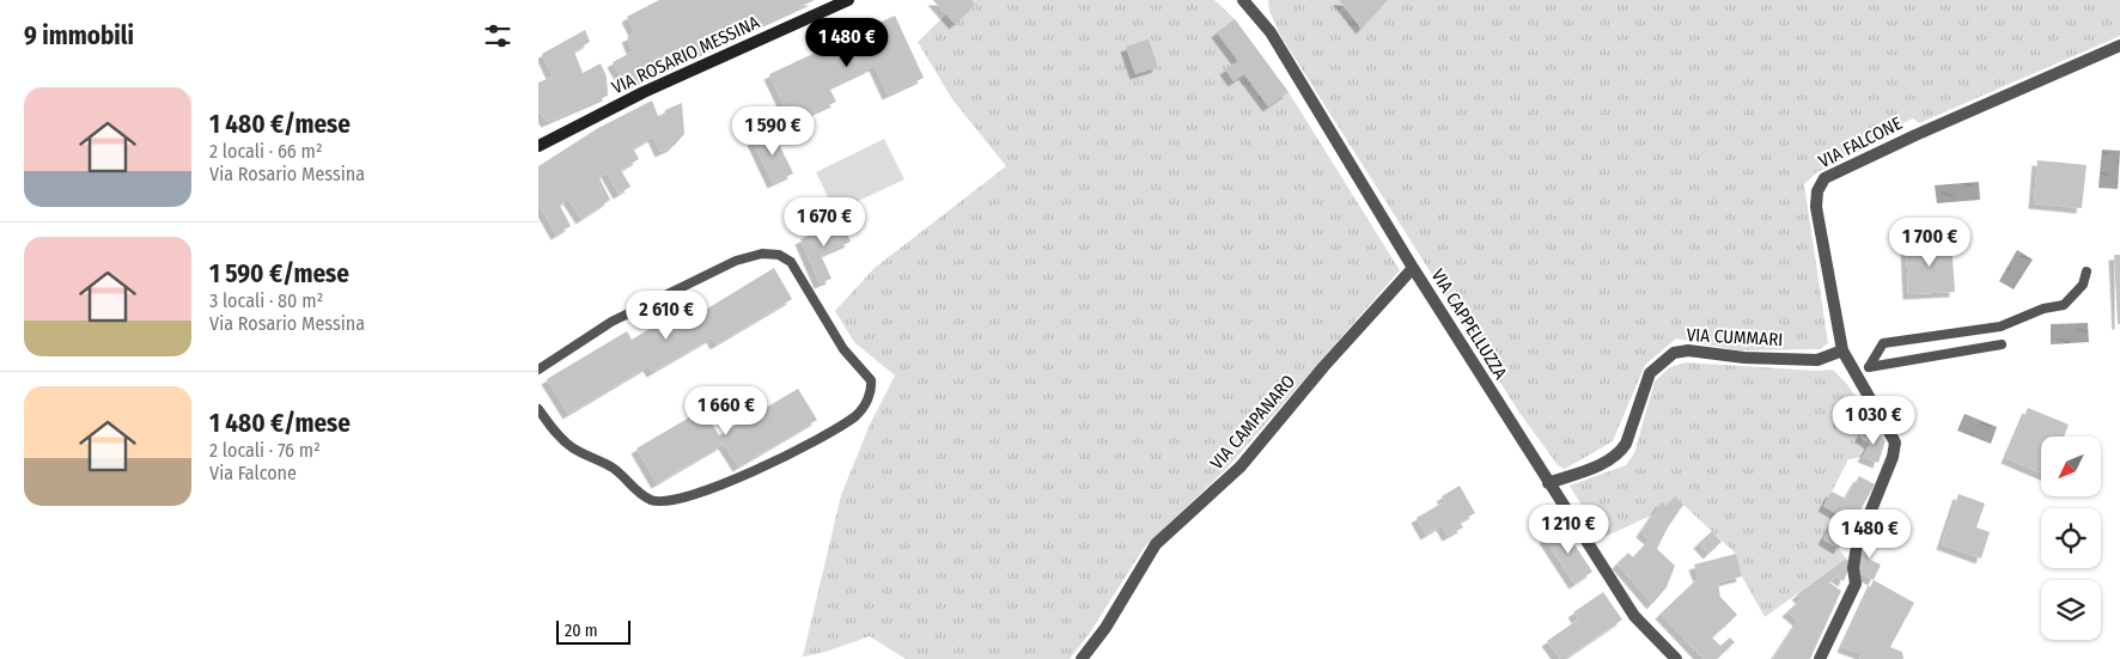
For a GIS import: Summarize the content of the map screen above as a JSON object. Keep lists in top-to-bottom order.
{
  "streets": {
    "street": [
      "VIA ROSARIO MESSINA",
      "VIA FALCONE",
      "VIA CAPPELLUZZA",
      "VIA CUMMARI",
      "VIA CAMPANARO"
    ]
  },
  "crossings": [
    ["VIA FALCONE", "VIA CUMMARI"],
    ["VIA CAPPELLUZZA", "VIA CUMMARI"],
    ["VIA CAPPELLUZZA", "VIA CAMPANARO"]
  ],
  "scale_bar": "20 m",
  "north": "bottom left",
  "page": {
    "heading": "9 immobili",
    "price": [
      "1 480 €",
      "1 590 €",
      "1 670 €",
      "1 700 €",
      "2 610 €",
      "1 660 €",
      "1 030 €",
      "1 210 €",
      "1 480 €"
    ],
    "list": [
      {
        "name": "1 480 €/mese",
        "note": "2 locali · 66 m² · Via Rosario Messina"
      },
      {
        "name": "1 590 €/mese",
        "note": "3 locali · 80 m² · Via Rosario Messina"
      },
      {
        "name": "1 480 €/mese",
        "note": "2 locali · 76 m² · Via Falcone"
      }
    ],
    "scale": "20 m"
  }
}
